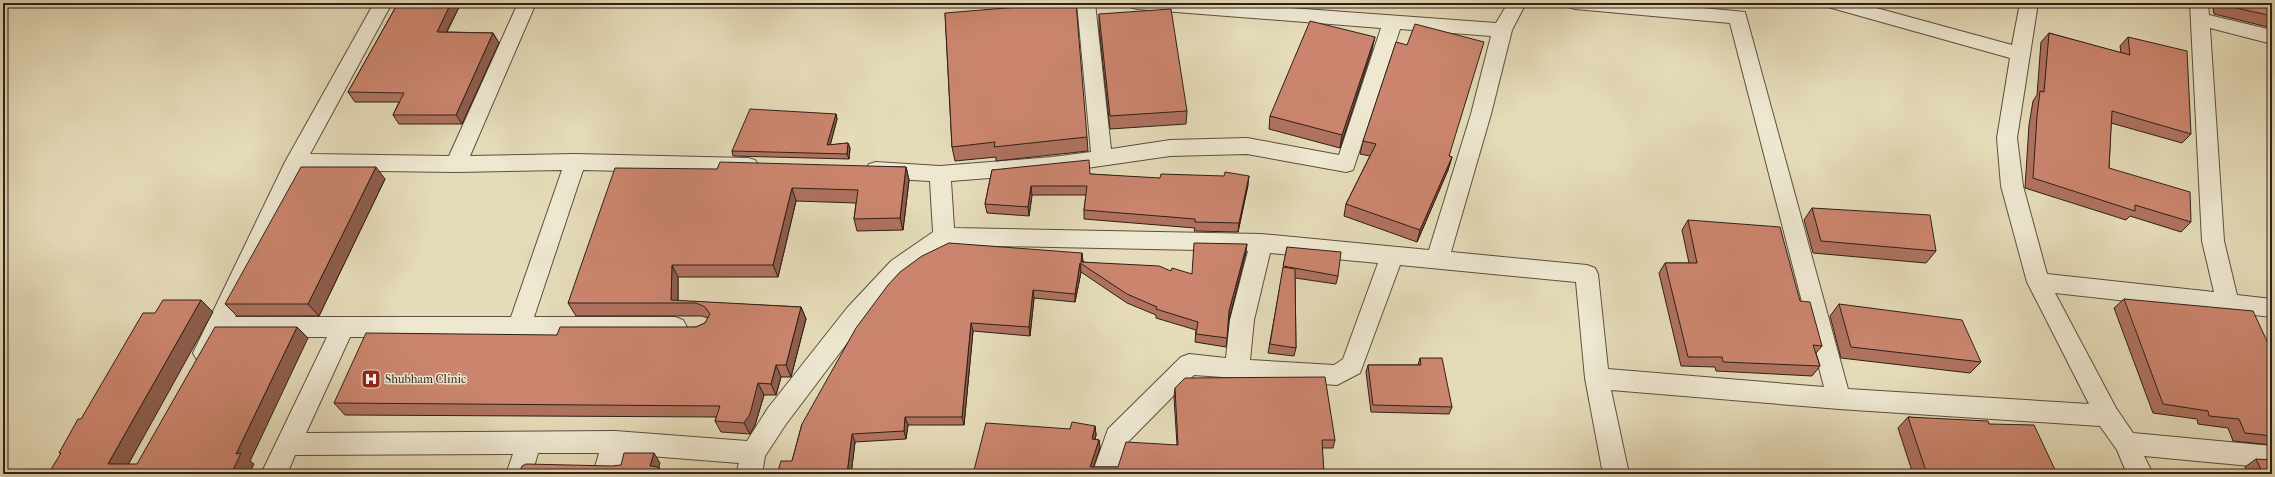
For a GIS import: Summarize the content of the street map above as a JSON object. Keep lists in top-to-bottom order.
{
  "places": {
    "hospital": ["Shubham Clinic"]
  }
}
